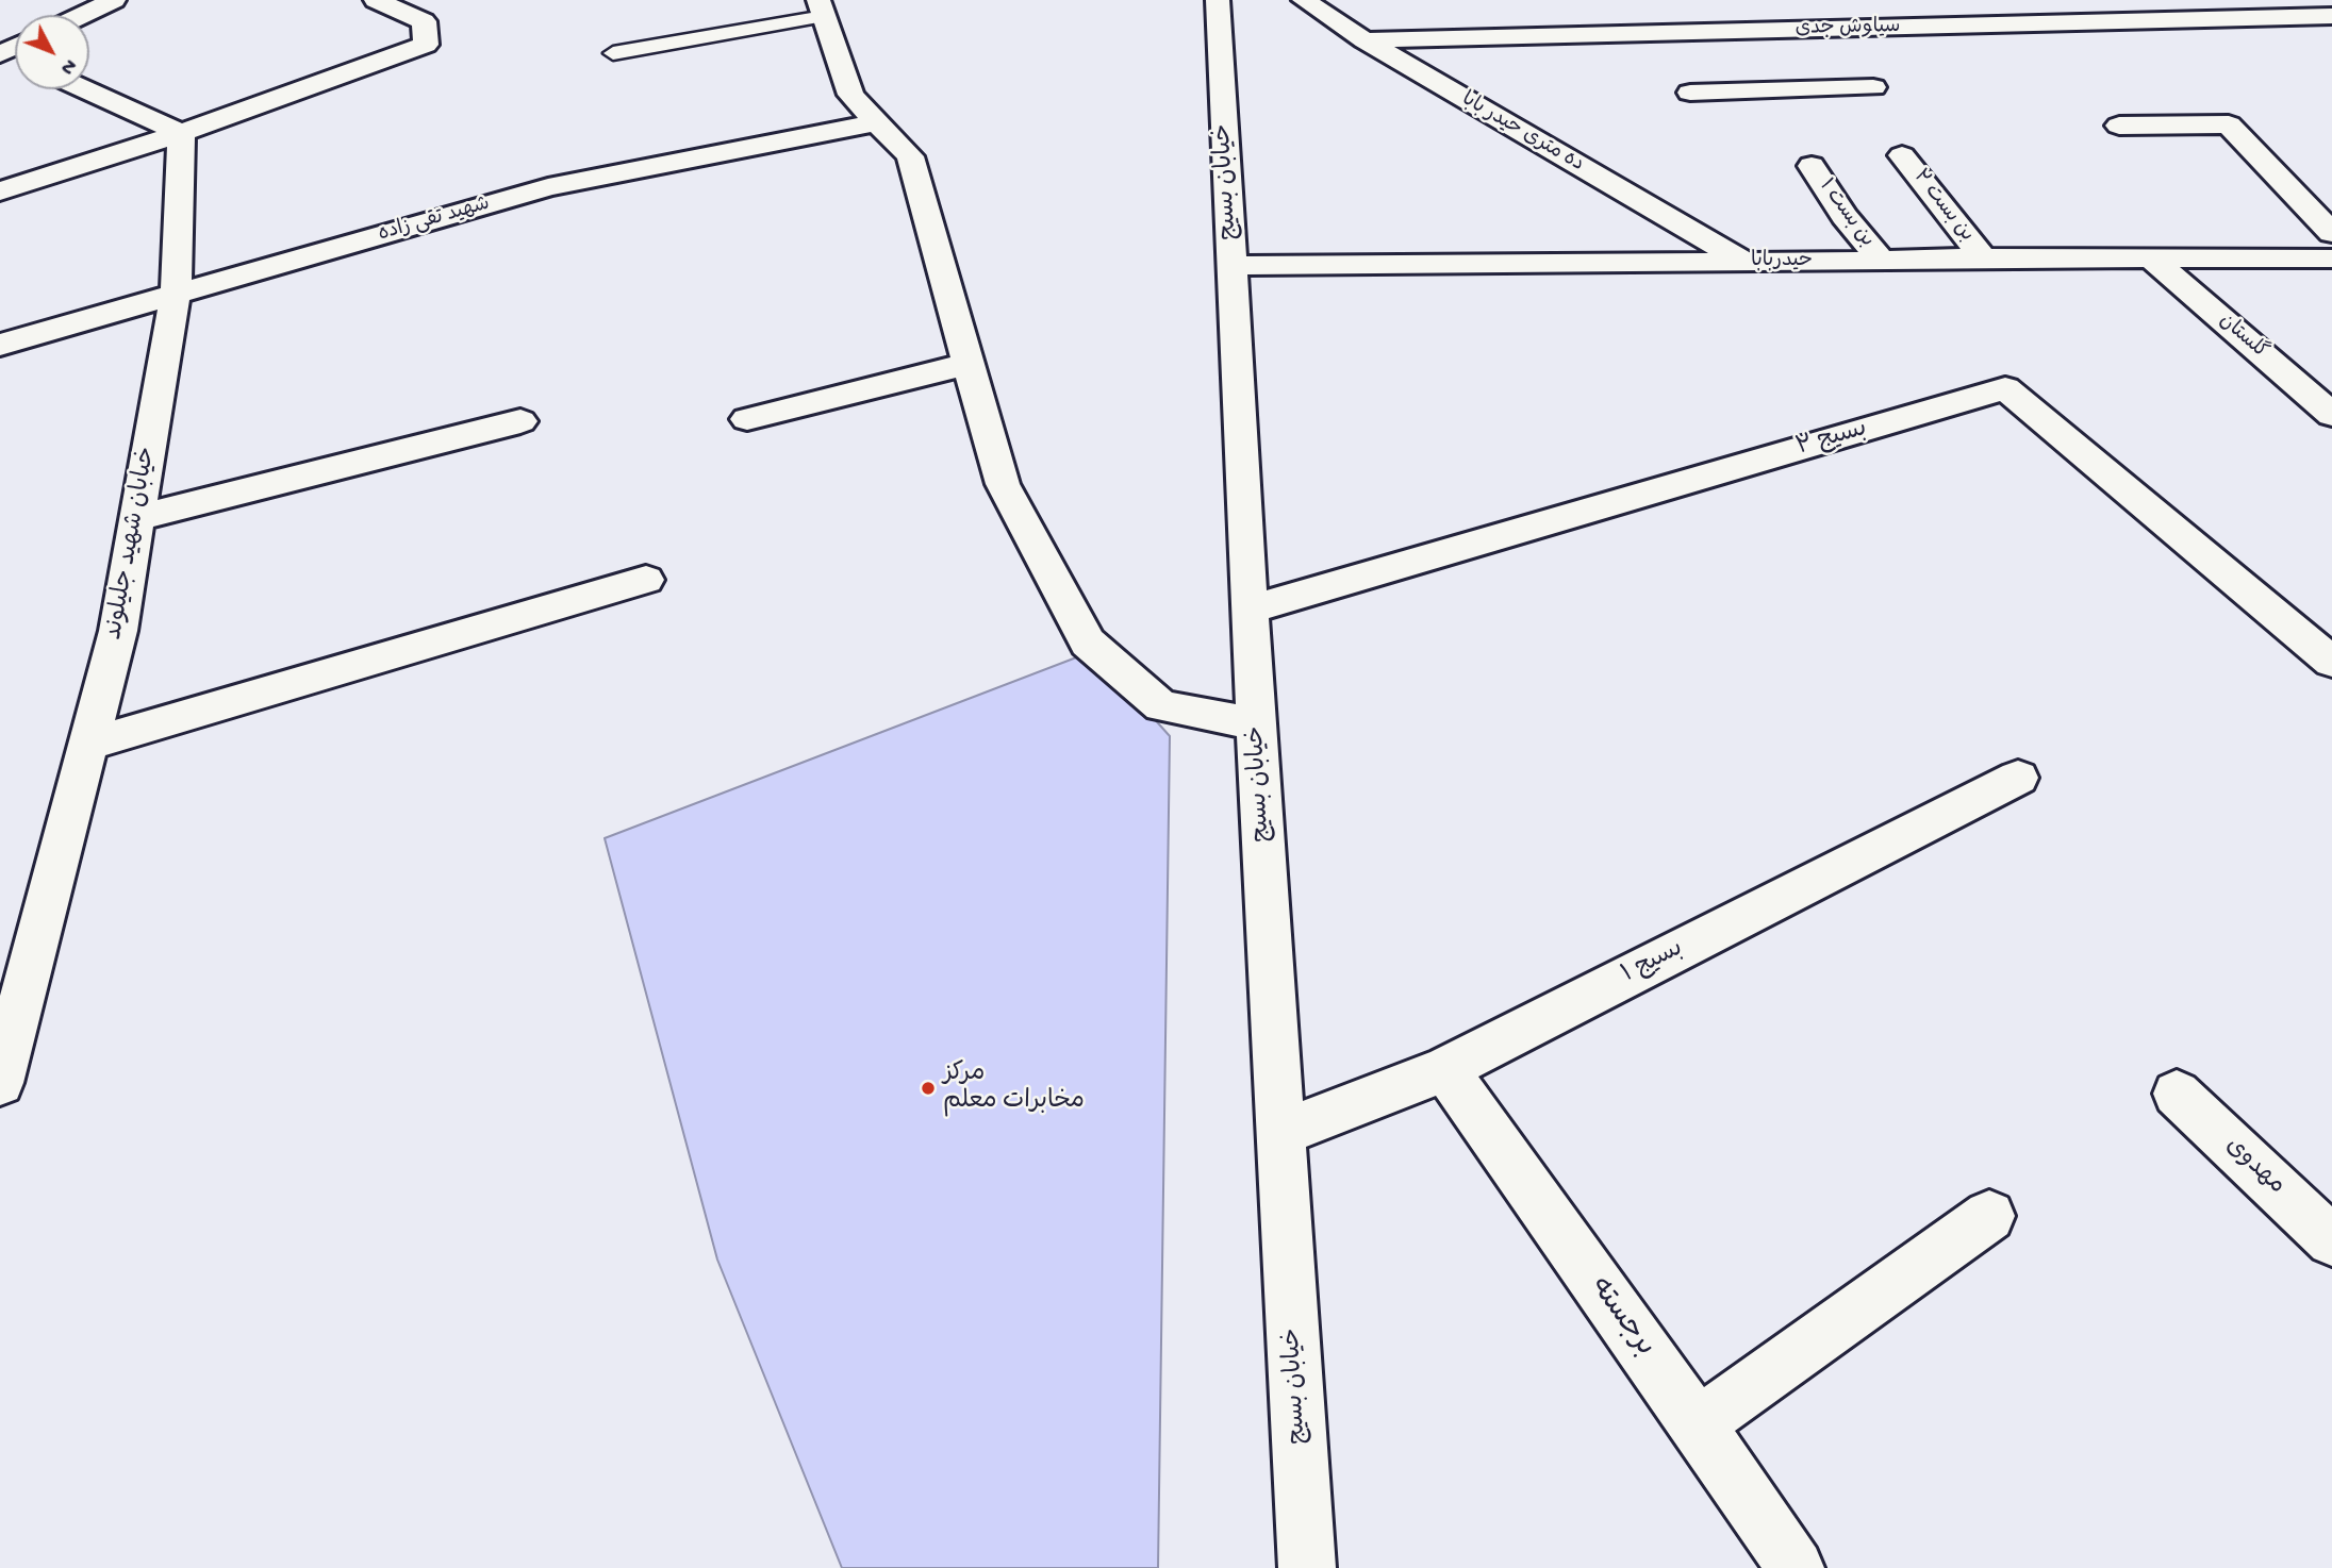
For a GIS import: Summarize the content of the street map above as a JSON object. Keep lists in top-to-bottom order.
{
  "streets": {
    "street": [
      "سیاوش جدی",
      "ده متری حیدر بابا",
      "خیابان بسیج",
      "بن بست ۲",
      "بن بست ۱",
      "شهید تقی زاده",
      "حیدربابا",
      "گلستان",
      "بسیج ۲",
      "خیابان شهید جلیلوند",
      "بسیج ۱",
      "مهدوی",
      "برجسته"
    ]
  },
  "crossings": [
    ["سیاوش جدی", "ده متری حیدر بابا"],
    ["ده متری حیدر بابا", "حیدربابا"],
    ["خیابان بسیج", "حیدربابا"],
    ["خیابان بسیج", "بسیج ۲"],
    ["خیابان بسیج", "بسیج ۱"],
    ["بن بست ۲", "حیدربابا"],
    ["بن بست ۱", "حیدربابا"],
    ["شهید تقی زاده", "خیابان شهید جلیلوند"],
    ["حیدربابا", "گلستان"],
    ["بسیج ۱", "برجسته"]
  ],
  "places": ["مرکز مخابرات معلم"],
  "north": "bottom right"
}
